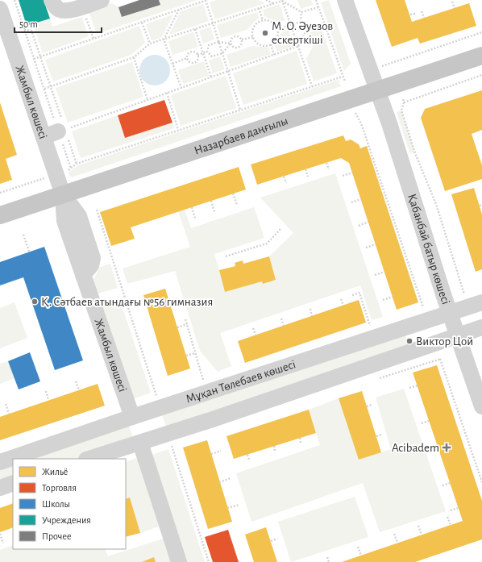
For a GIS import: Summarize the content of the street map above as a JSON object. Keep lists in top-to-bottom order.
{
  "streets": {
    "main road": ["Назарбаев даңғылы"],
    "street": ["Жамбыл көшесі", "Қабанбай батыр көшесі", "Мұқан Төлебаев көшесі"]
  },
  "crossings": [
    ["Жамбыл көшесі", "Назарбаев даңғылы"],
    ["Жамбыл көшесі", "Мұқан Төлебаев көшесі"],
    ["Назарбаев даңғылы", "Қабанбай батыр көшесі"],
    ["Қабанбай батыр көшесі", "Мұқан Төлебаев көшесі"]
  ],
  "places": {
    "other": ["М. О. Әуезов ескерткіші", "Қ. Сәтбаев атындағы №56 гимназия", "Виктор Цой"],
    "health": ["Acibadem"]
  },
  "legend": [
    "Жильё",
    "Торговля",
    "Школы",
    "Учреждения",
    "Прочее"
  ],
  "scale_bar": "50 m"
}
